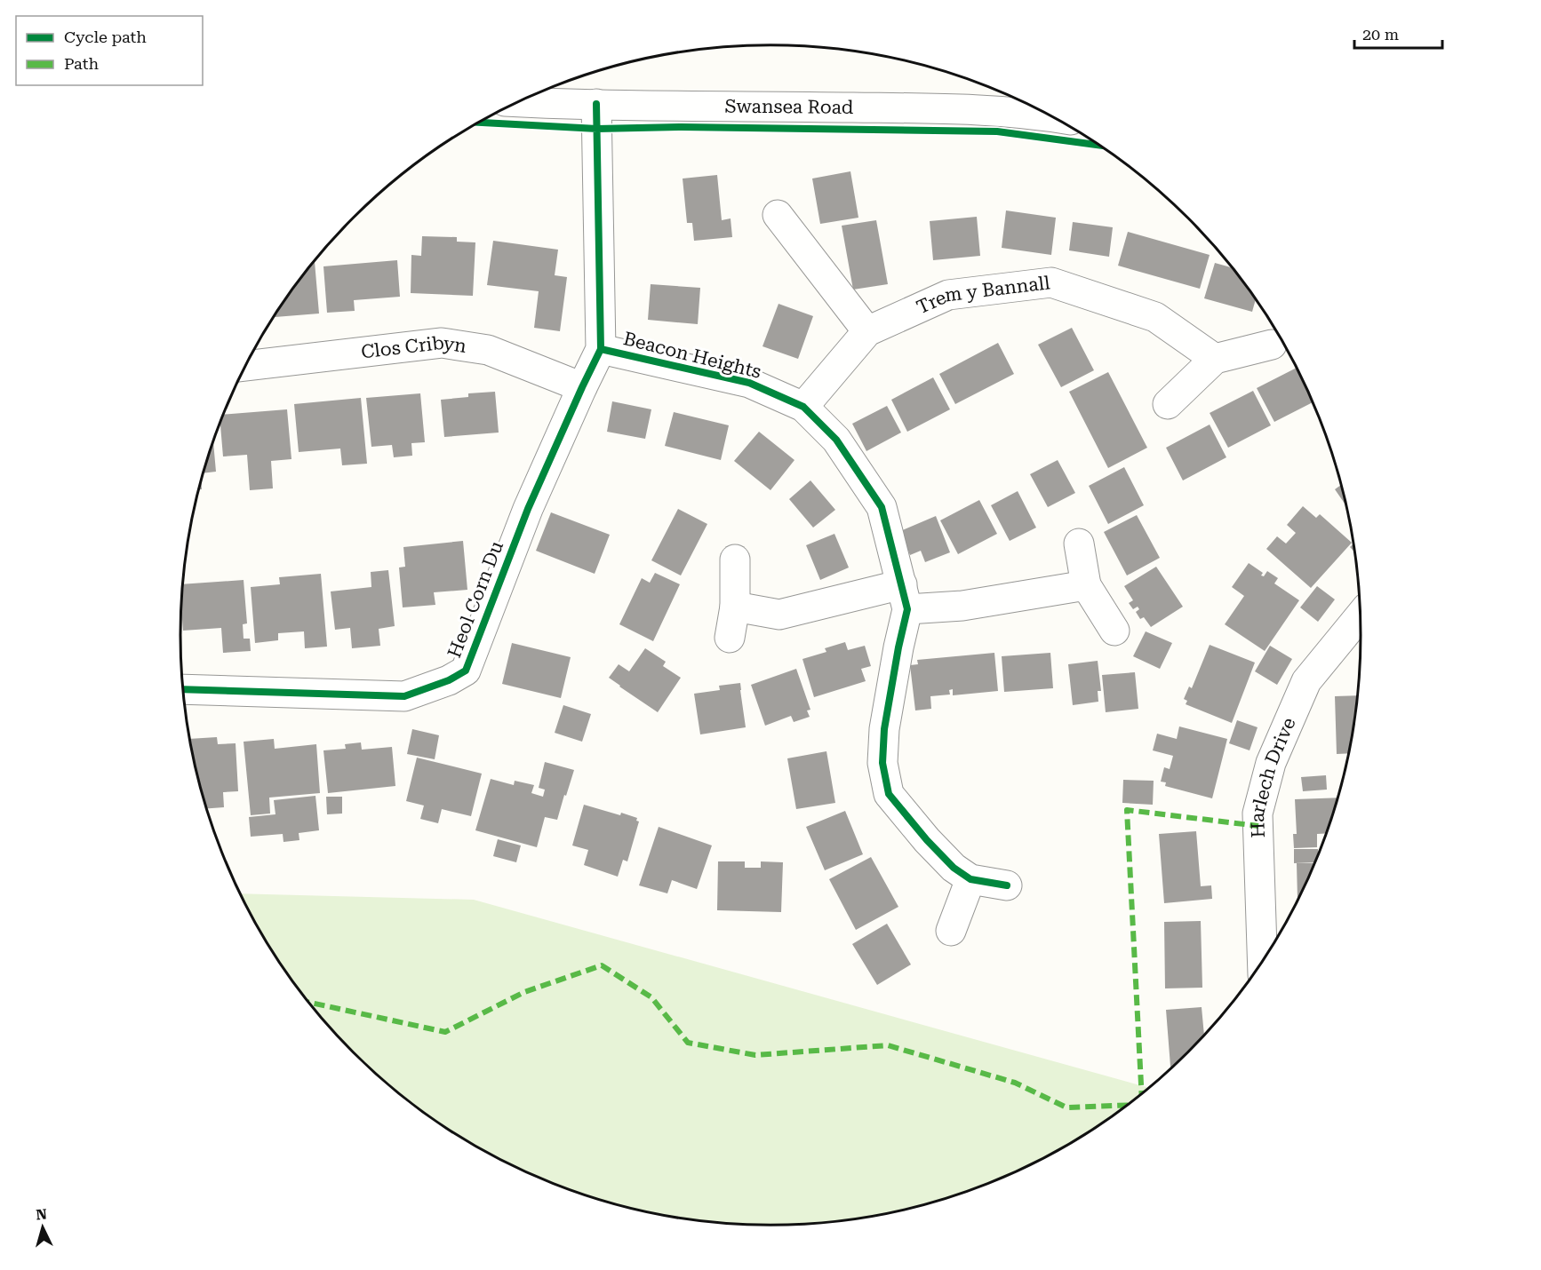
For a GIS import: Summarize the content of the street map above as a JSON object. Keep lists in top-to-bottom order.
{
  "streets": {
    "street": [
      "Swansea Road",
      "Trem y Bannall",
      "Clos Cribyn",
      "Beacon Heights",
      "Heol Corn Du",
      "Harlech Drive"
    ]
  },
  "crossings": [
    ["Swansea Road", "Beacon Heights"],
    ["Trem y Bannall", "Beacon Heights"],
    ["Clos Cribyn", "Beacon Heights"],
    ["Clos Cribyn", "Heol Corn Du"],
    ["Beacon Heights", "Heol Corn Du"]
  ],
  "legend": ["Cycle path", "Path"],
  "scale_bar": "20 m",
  "north": "top"
}
